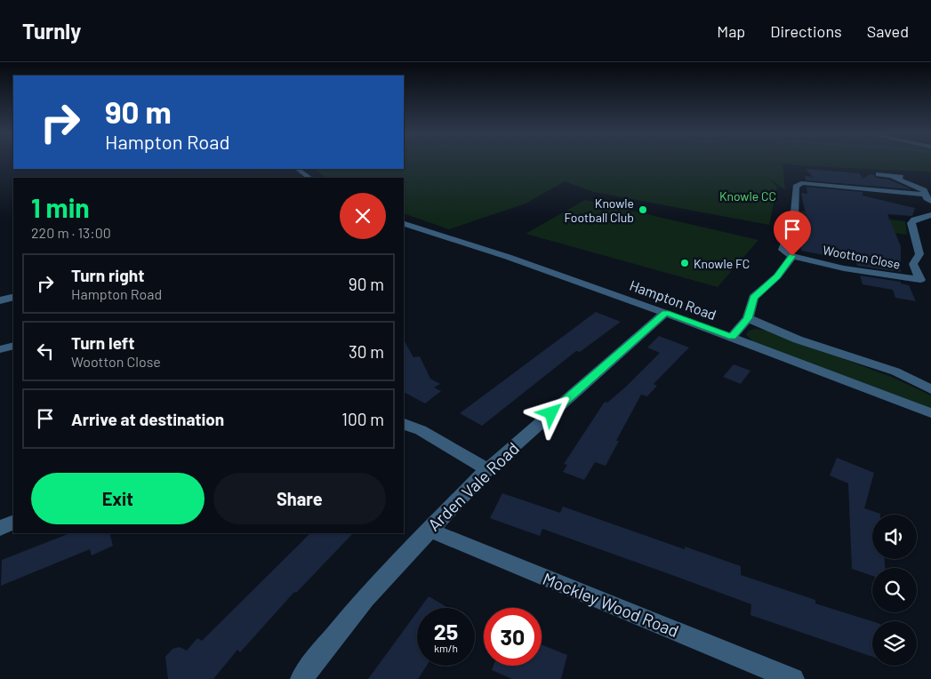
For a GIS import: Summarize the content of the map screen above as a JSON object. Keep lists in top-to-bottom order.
{
  "streets": {
    "street": [
      "Wootton Close",
      "Hampton Road",
      "Arden Vale Road",
      "Mockley Wood Road"
    ]
  },
  "crossings": [
    ["Hampton Road", "Arden Vale Road"],
    ["Arden Vale Road", "Mockley Wood Road"]
  ],
  "parks": ["Knowle CC"],
  "places": ["Knowle Football Club", "Knowle FC"],
  "page": {
    "header": "Turnly",
    "nav": ["Map", "Directions", "Saved"],
    "turn": ["90 m", "Hampton Road"],
    "heading": ["1 min", "220 m · 13:00"],
    "list": [
      {
        "name": "Turn right",
        "note": "Hampton Road",
        "value": "90 m"
      },
      {
        "name": "Turn left",
        "note": "Wootton Close",
        "value": "30 m"
      },
      {
        "name": "Arrive at destination",
        "value": "100 m"
      }
    ],
    "buttons": ["Exit", "Share"],
    "speed": "25 km/h",
    "limit": "30"
  }
}
